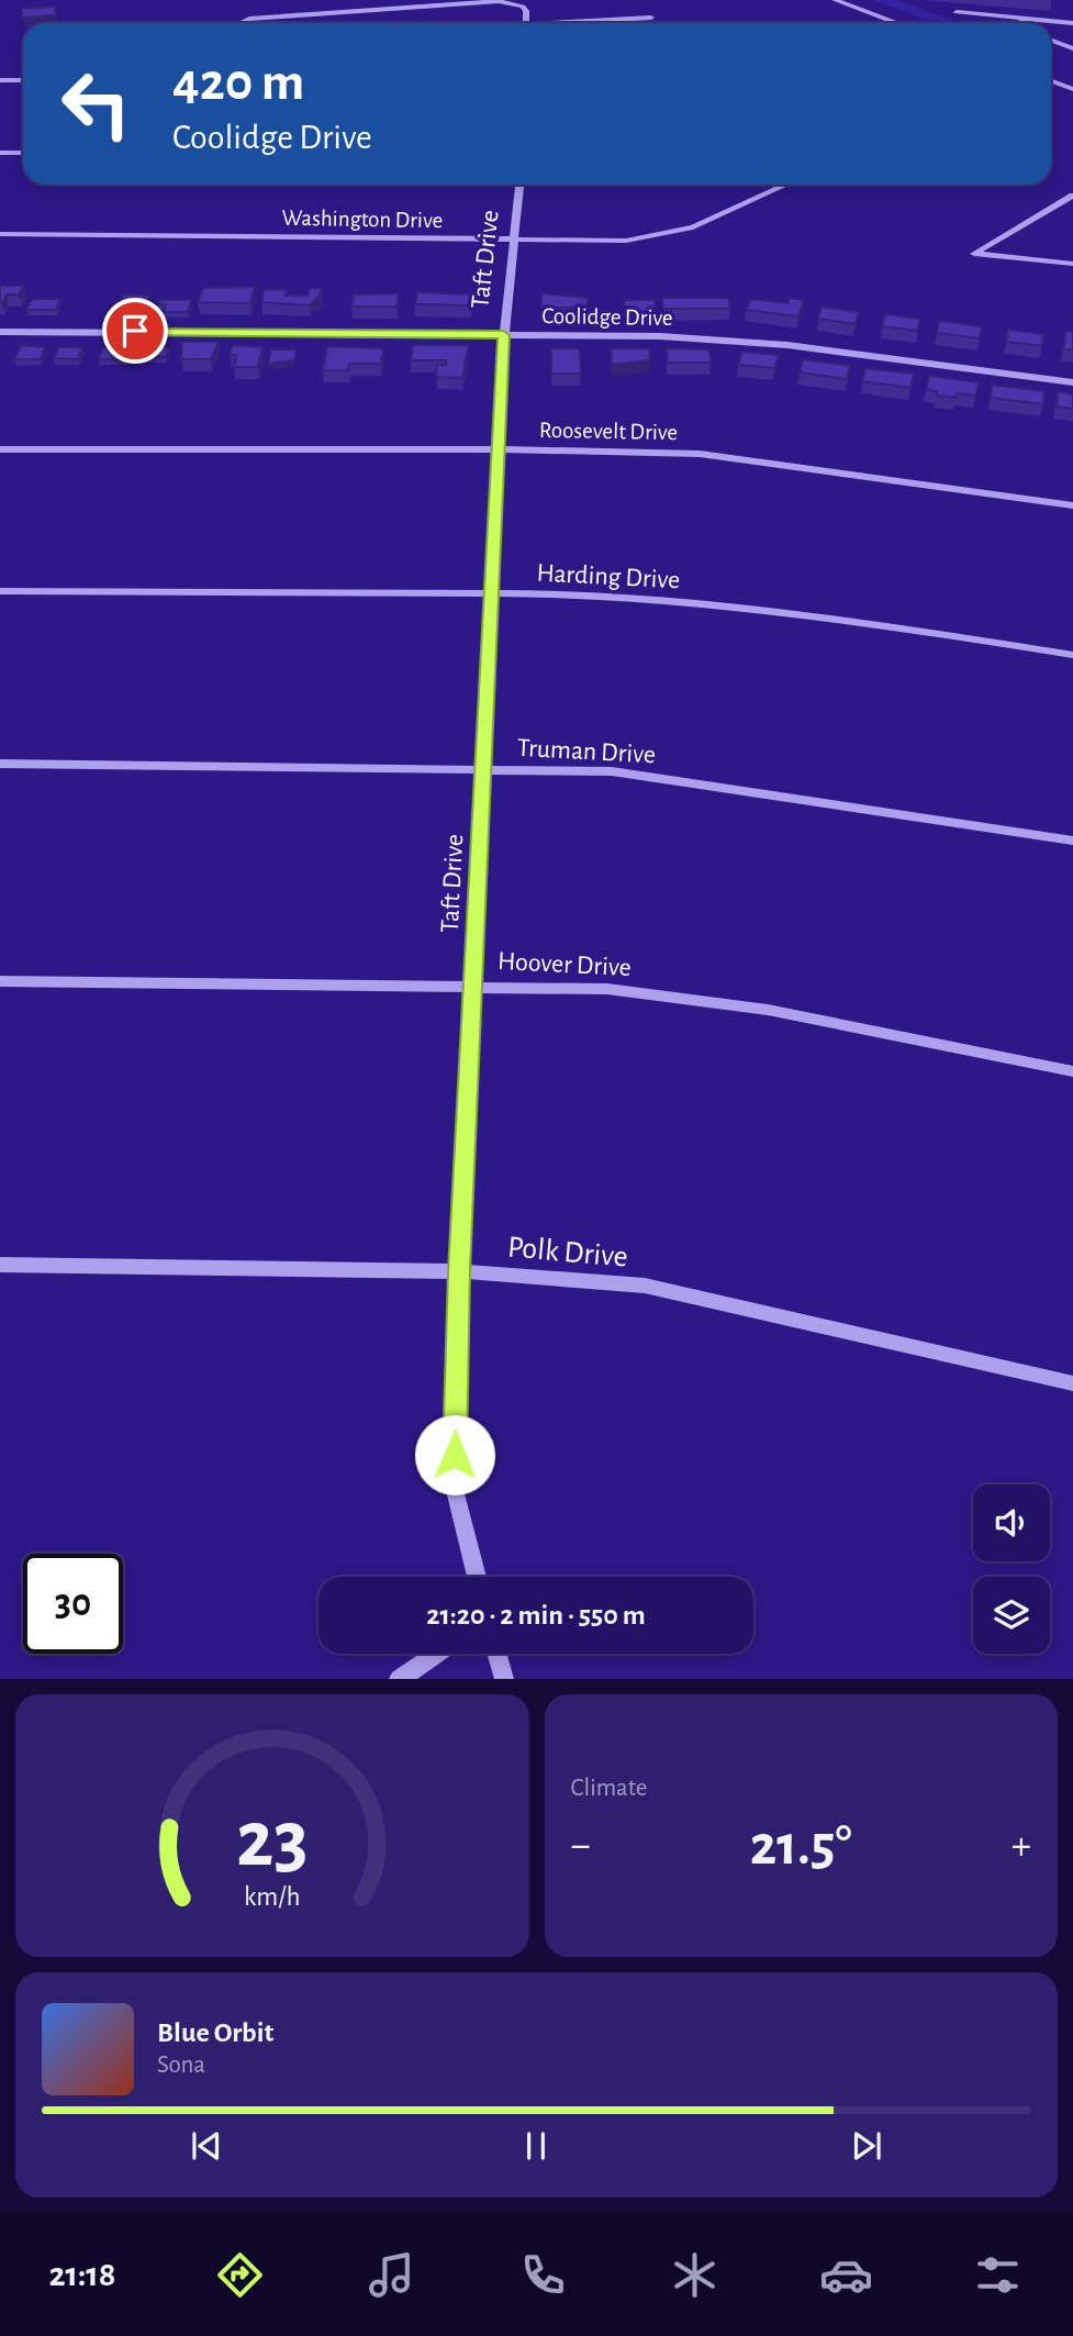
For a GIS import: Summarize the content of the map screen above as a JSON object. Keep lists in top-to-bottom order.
{
  "streets": {
    "street": [
      "Washington Drive",
      "Taft Drive",
      "Coolidge Drive",
      "Roosevelt Drive",
      "Harding Drive",
      "Truman Drive",
      "Hoover Drive",
      "Polk Drive"
    ]
  },
  "crossings": [
    ["Washington Drive", "Taft Drive"],
    ["Taft Drive", "Coolidge Drive"],
    ["Taft Drive", "Roosevelt Drive"],
    ["Taft Drive", "Harding Drive"],
    ["Taft Drive", "Truman Drive"],
    ["Taft Drive", "Hoover Drive"],
    ["Taft Drive", "Polk Drive"]
  ],
  "page": {
    "turn": ["420 m", "Coolidge Drive"],
    "limit": "30",
    "trip": "21:20 · 2 min · 550 m",
    "tile": "Climate",
    "heat": ["−", "21.5°", "+"],
    "song": ["Blue Orbit", "Sona"],
    "tabs": "21:18",
    "gauge": ["23", "km/h"]
  }
}
